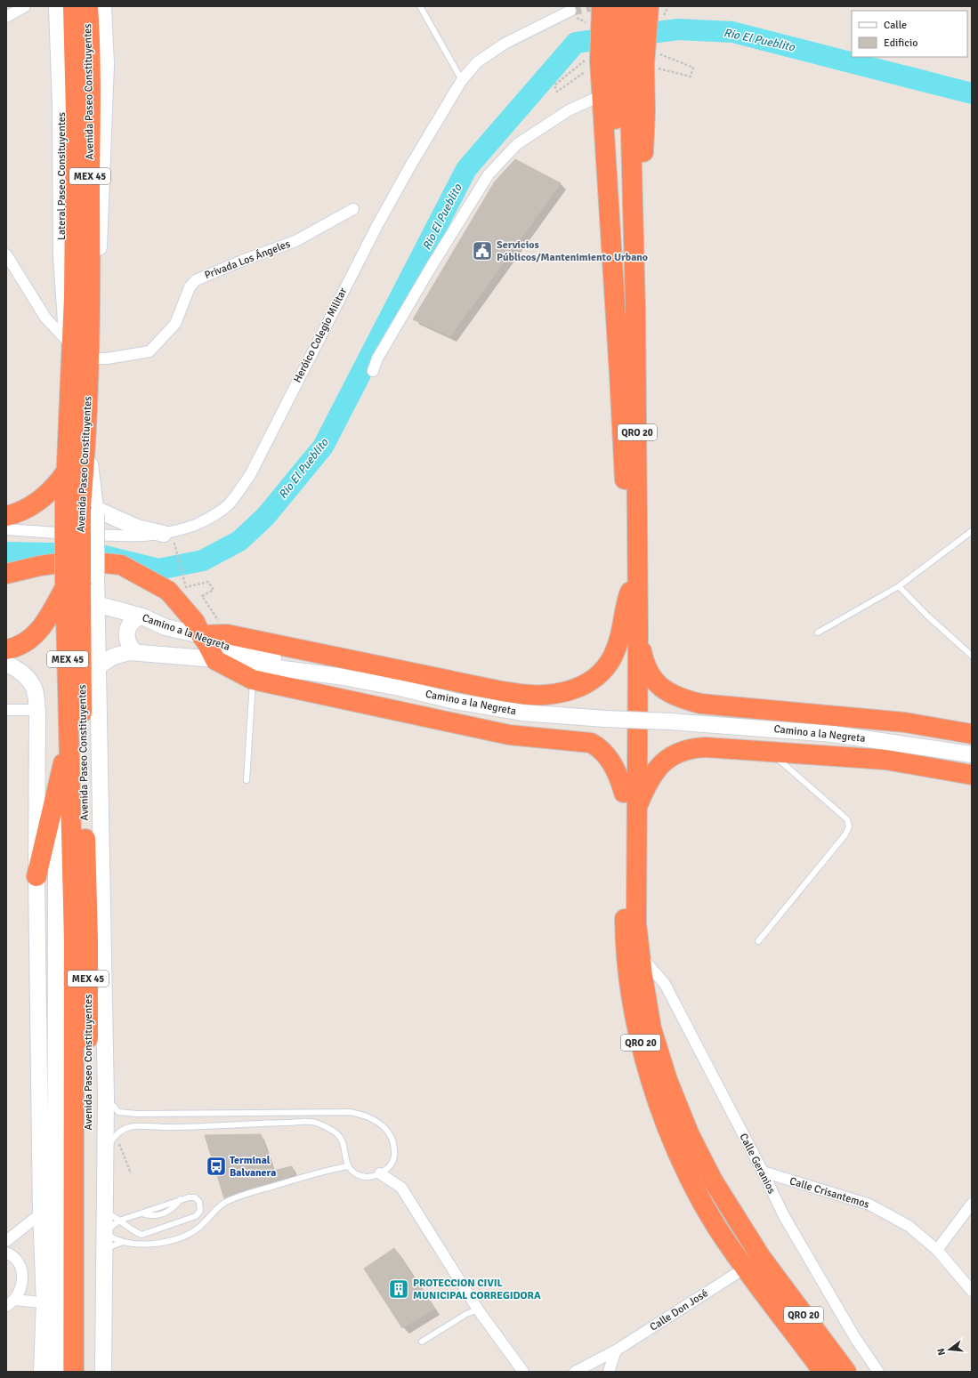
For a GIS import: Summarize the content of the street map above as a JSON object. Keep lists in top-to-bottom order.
{
  "streets": {
    "highway": ["Avenida Paseo Constituyentes", "MEX 45", "QRO 20"],
    "street": [
      "Lateral Paseo Consituyentes",
      "Privada Los Ángeles",
      "Heróico Colegio Militar",
      "Camino a la Negreta",
      "Calle Geranios",
      "Calle Crisantemos",
      "Calle Don José"
    ]
  },
  "crossings": [
    ["Avenida Paseo Constituyentes", "Lateral Paseo Consituyentes"],
    ["Avenida Paseo Constituyentes", "Privada Los Ángeles"],
    ["QRO 20", "Calle Geranios"],
    ["QRO 20", "Calle Don José"],
    ["Calle Geranios", "Calle Crisantemos"]
  ],
  "water": ["Rio El Pueblito"],
  "places": {
    "public building": ["Servicios Públicos/Mantenimiento Urbano"],
    "bus stop": ["Terminal Balvanera"],
    "building": ["PROTECCION CIVIL MUNICIPAL CORREGIDORA"]
  },
  "legend": ["Calle", "Edificio"],
  "north": "left"
}
